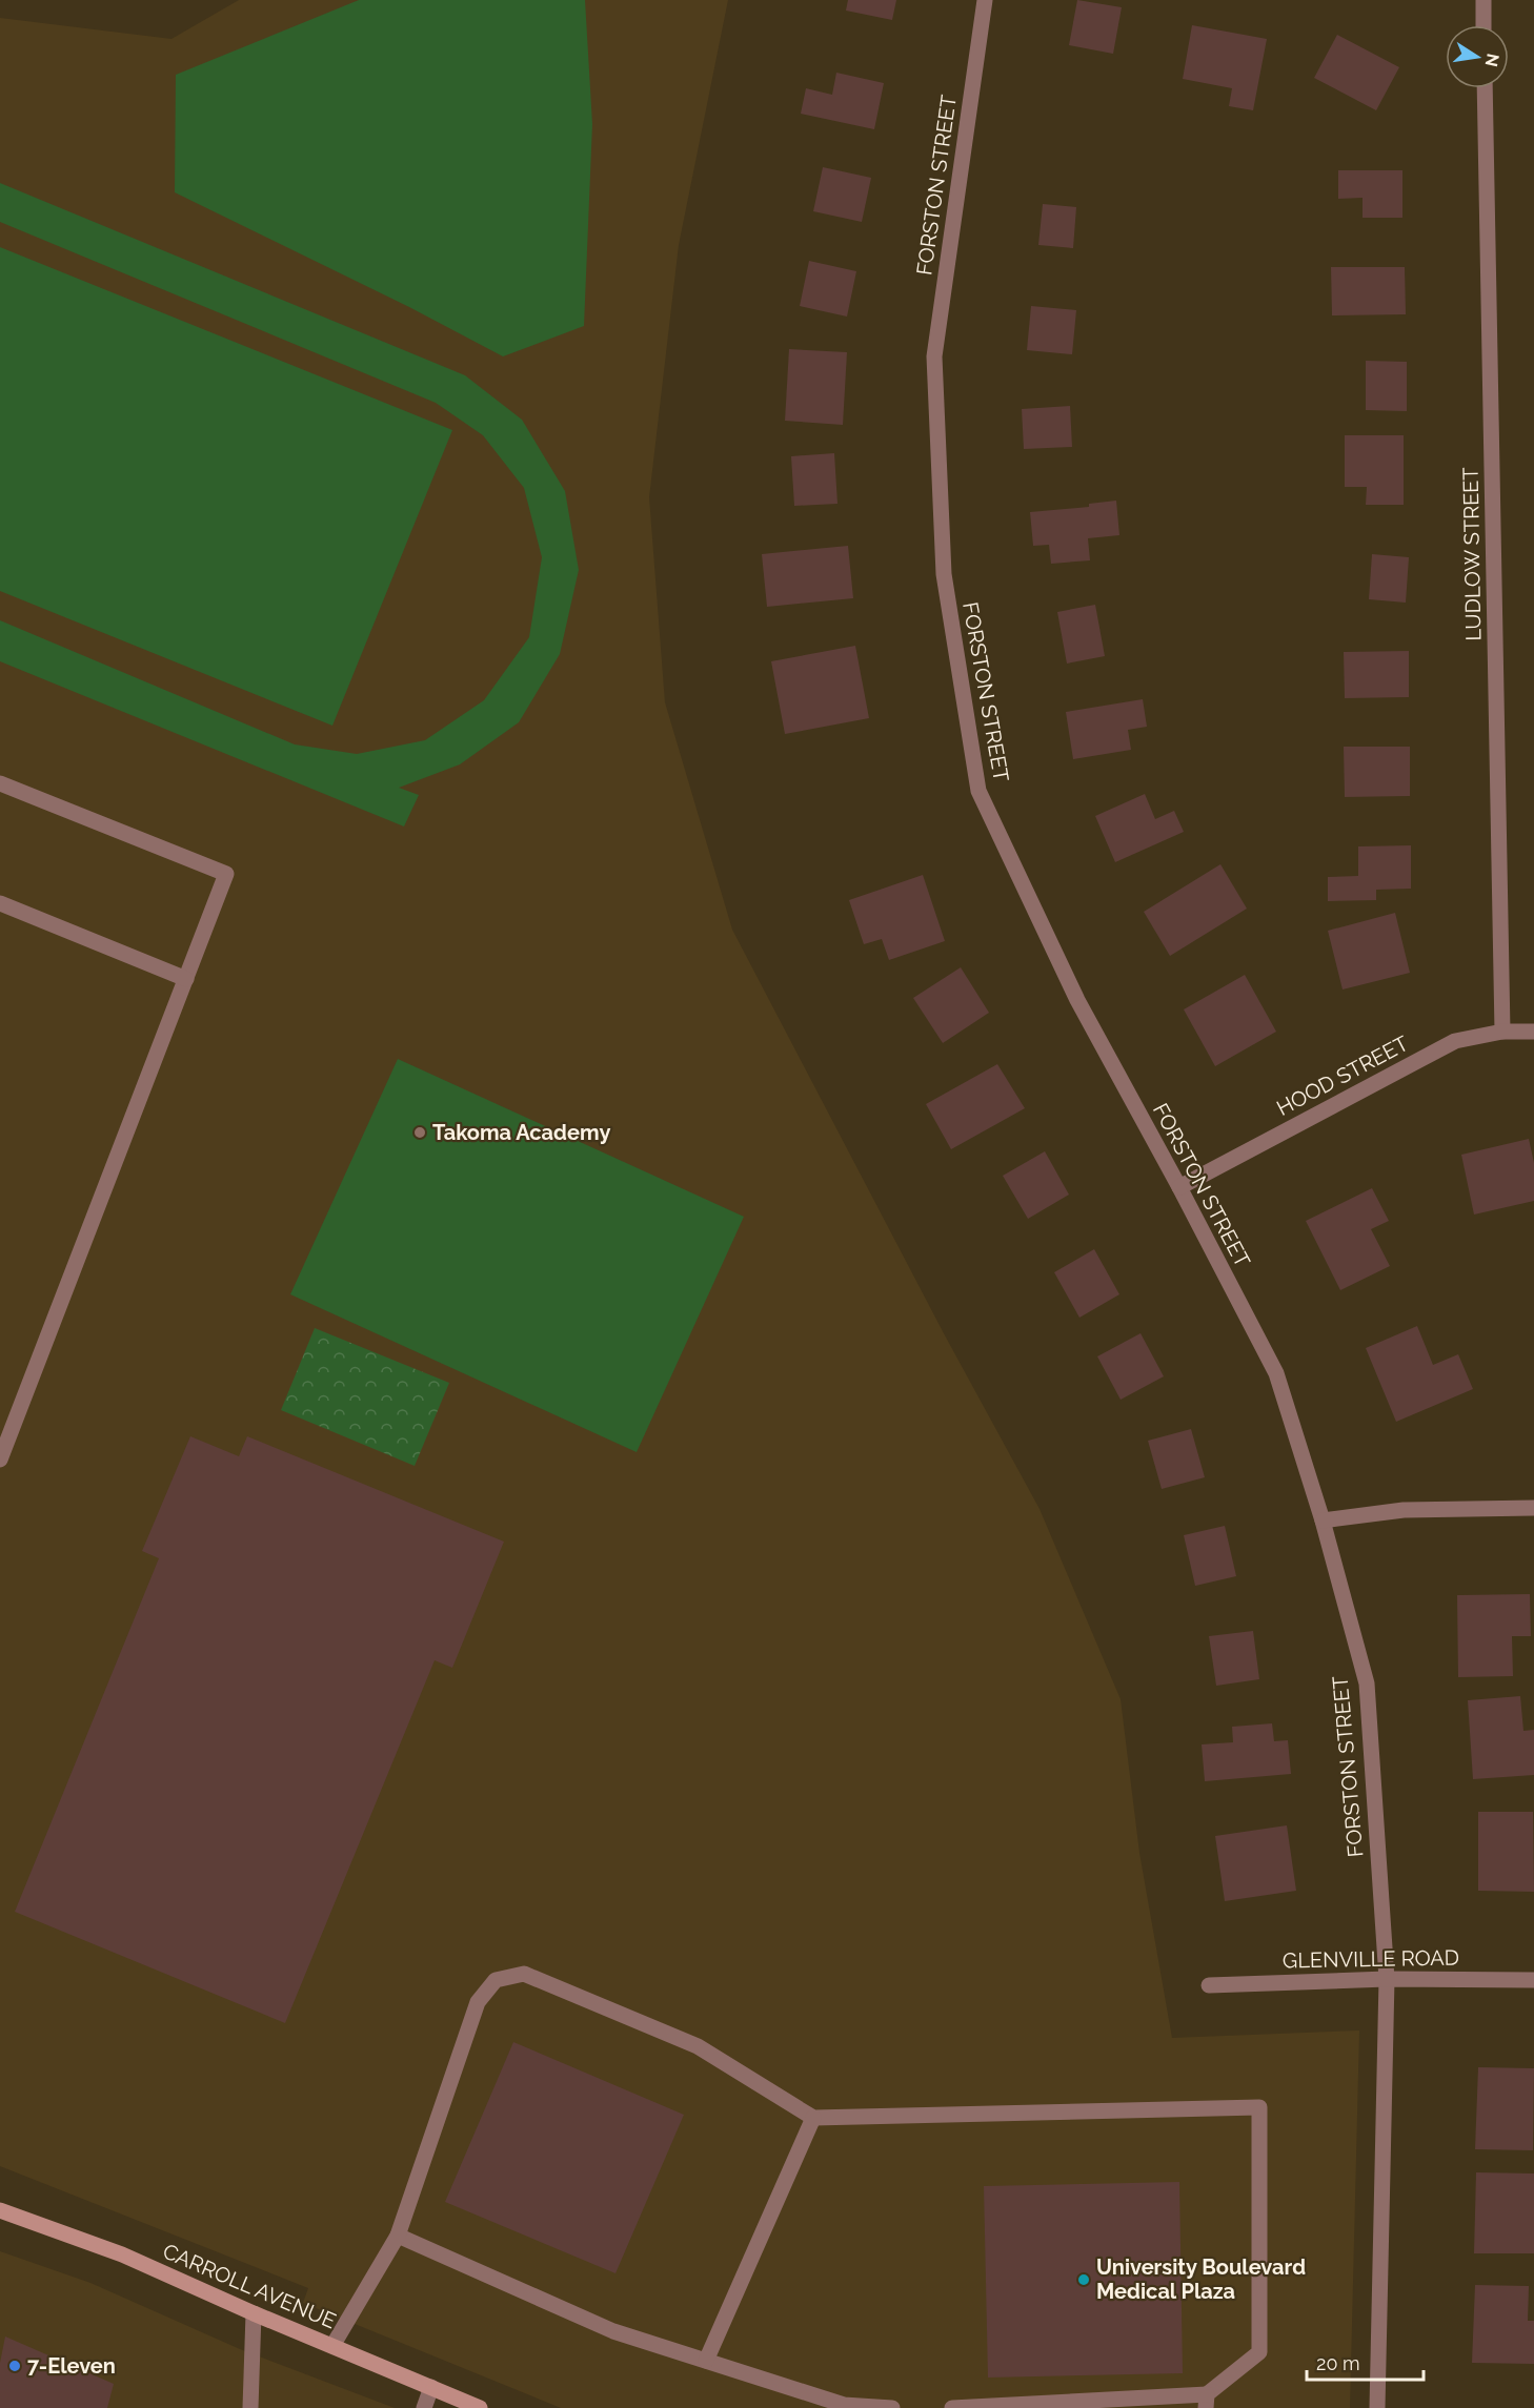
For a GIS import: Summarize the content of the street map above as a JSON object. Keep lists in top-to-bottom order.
{
  "streets": {
    "main road": ["CARROLL AVENUE"],
    "street": [
      "FORSTON STREET",
      "LUDLOW STREET",
      "HOOD STREET",
      "GLENVILLE ROAD"
    ]
  },
  "crossings": [
    ["FORSTON STREET", "HOOD STREET"],
    ["FORSTON STREET", "GLENVILLE ROAD"],
    ["LUDLOW STREET", "HOOD STREET"]
  ],
  "places": ["Takoma Academy", "University Boulevard Medical Plaza", "7-Eleven"],
  "scale_bar": "20 m",
  "north": "right"
}
